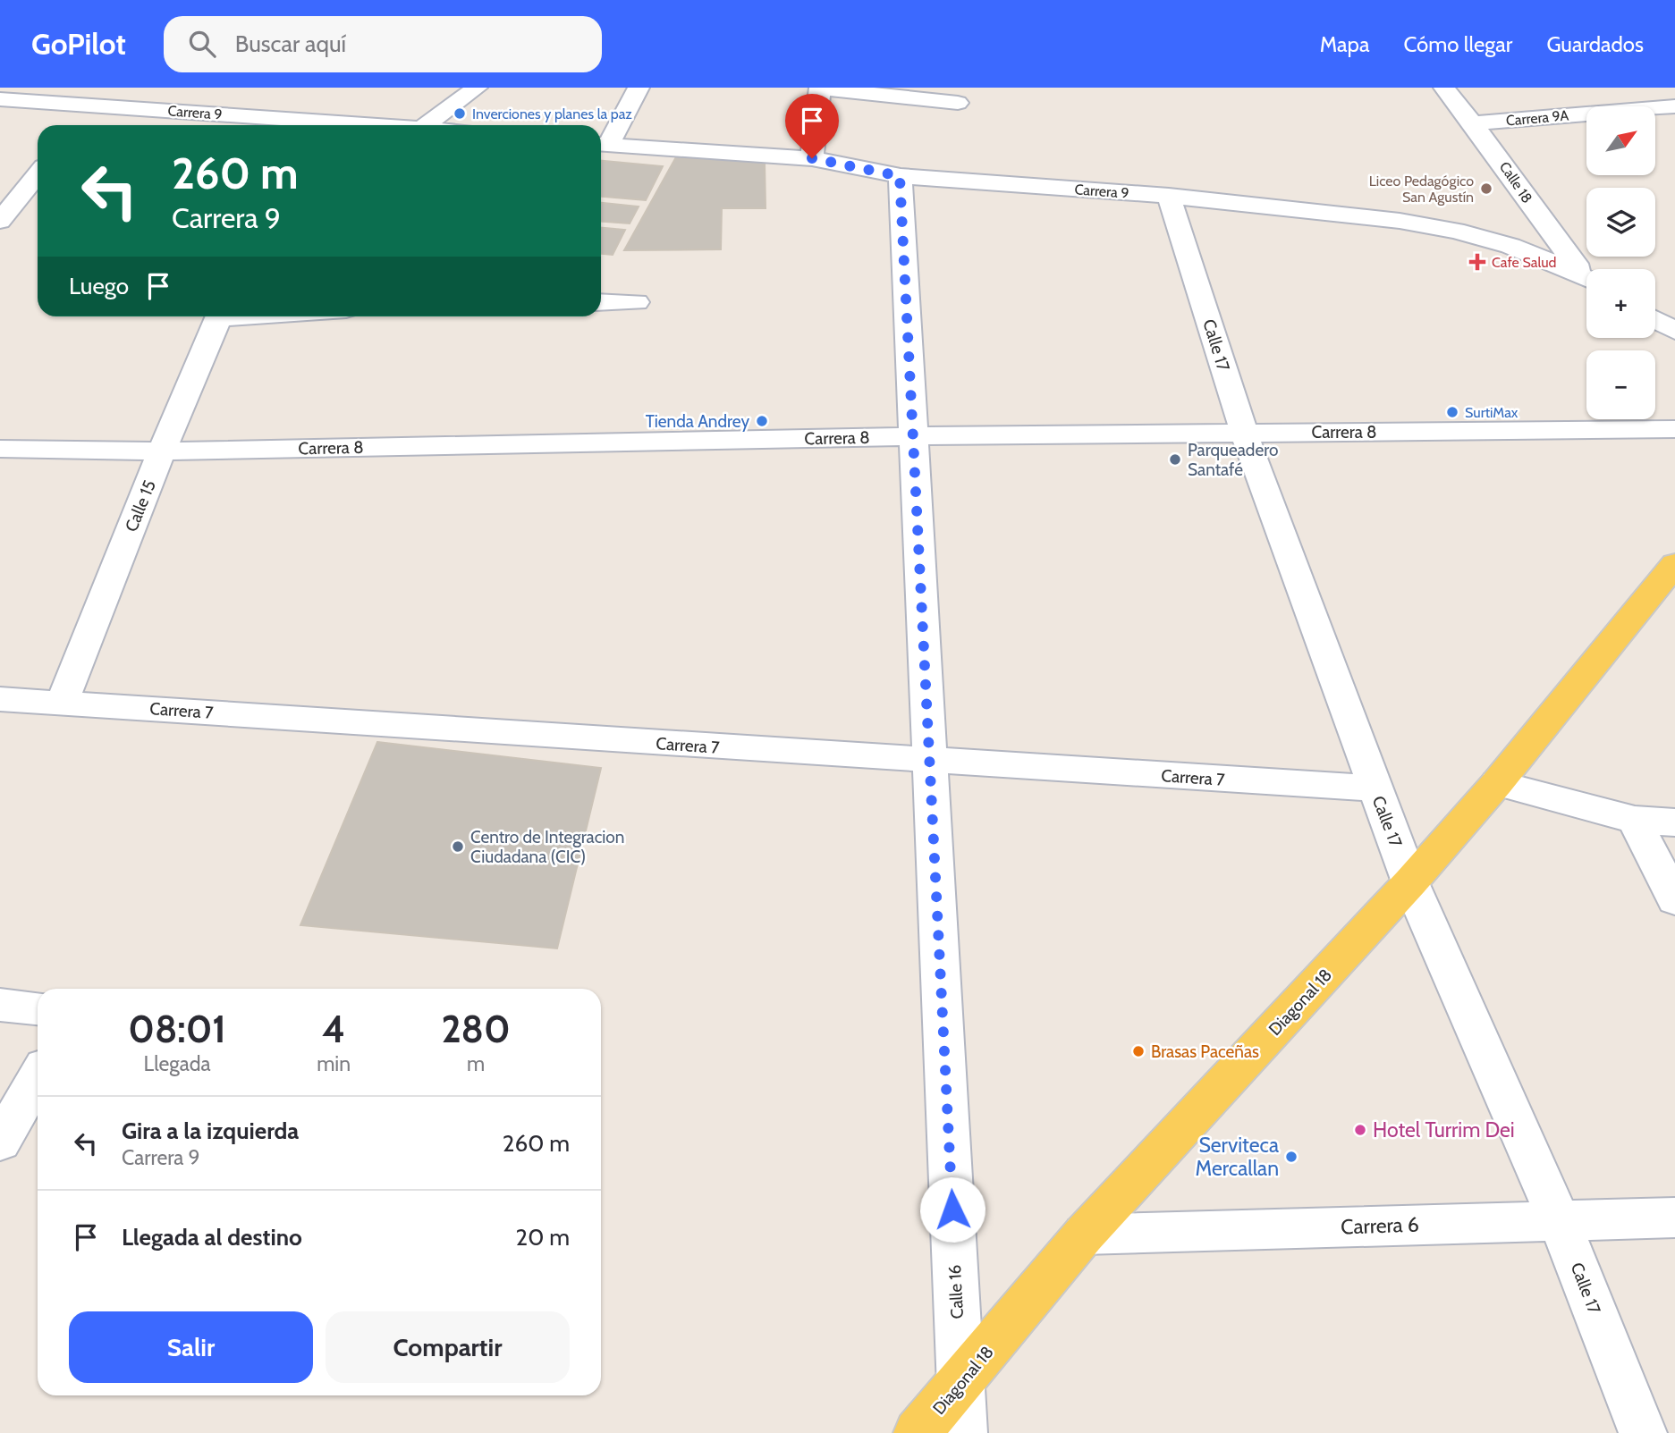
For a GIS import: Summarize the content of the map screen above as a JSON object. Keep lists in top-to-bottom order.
{
  "streets": {
    "main road": ["Diagonal 18"],
    "street": [
      "Carrera 9",
      "Carrera 9A",
      "Calle 18",
      "Calle 17",
      "Carrera 8",
      "Calle 15",
      "Carrera 7",
      "Carrera 6",
      "Calle 16"
    ]
  },
  "crossings": [
    ["Carrera 9", "Calle 17"],
    ["Carrera 9", "Calle 16"],
    ["Carrera 9A", "Calle 18"],
    ["Calle 17", "Carrera 8"],
    ["Calle 17", "Carrera 7"],
    ["Calle 17", "Diagonal 18"],
    ["Calle 17", "Carrera 6"],
    ["Carrera 8", "Calle 15"],
    ["Carrera 8", "Calle 16"],
    ["Calle 15", "Carrera 7"],
    ["Carrera 7", "Calle 16"],
    ["Diagonal 18", "Carrera 6"],
    ["Diagonal 18", "Calle 16"]
  ],
  "places": {
    "other": [
      "Inverciones y planes la paz",
      "Liceo Pedagógico San Agustín",
      "SurtiMax",
      "Tienda Andrey",
      "Parqueadero Santafé",
      "Centro de Integracion Ciudadana (CIC)",
      "Brasas Paceñas",
      "Hotel Turrim Dei",
      "Serviteca Mercallan"
    ],
    "health": ["Cafe Salud"]
  },
  "north": "top right",
  "page": {
    "header": "GoPilot",
    "search": "Buscar aquí",
    "nav": ["Mapa", "Cómo llegar", "Guardados"],
    "map_buttons": ["+", "−"],
    "turn": ["260 m", "Carrera 9"],
    "then": "Luego",
    "eta": [
      "08:01",
      "Llegada",
      "4",
      "min",
      "280",
      "m"
    ],
    "list": [
      {
        "name": "Gira a la izquierda",
        "note": "Carrera 9",
        "value": "260 m"
      },
      {
        "name": "Llegada al destino",
        "value": "20 m"
      }
    ],
    "buttons": ["Salir", "Compartir"]
  }
}
